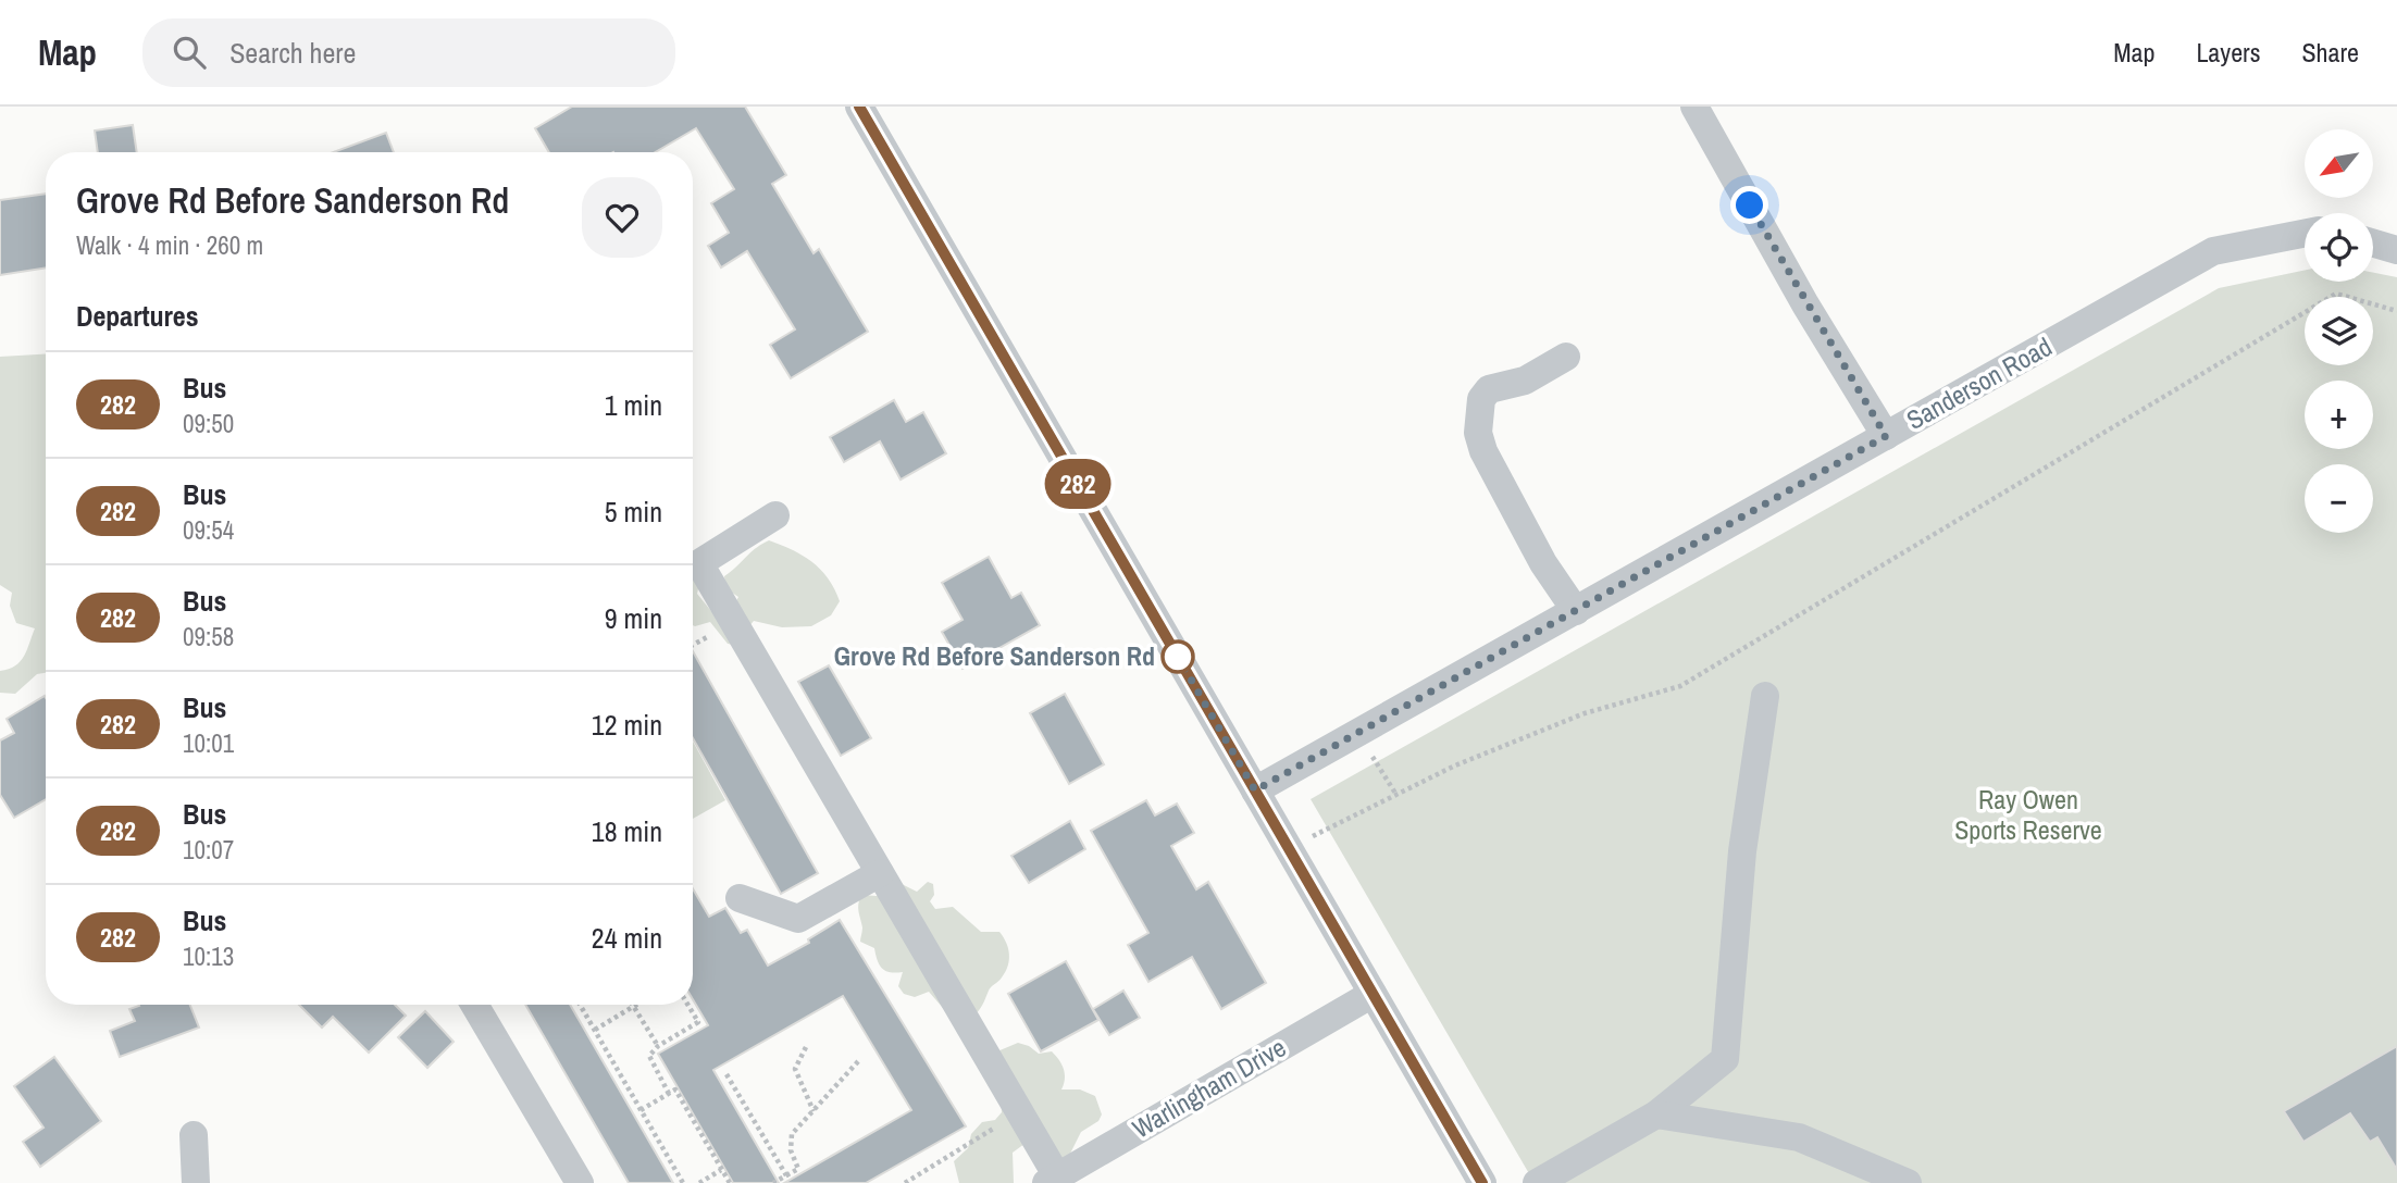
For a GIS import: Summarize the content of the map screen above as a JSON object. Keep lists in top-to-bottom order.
{
  "streets": {
    "street": ["Sanderson Road", "Warlingham Drive"]
  },
  "parks": ["Ray Owen Sports Reserve"],
  "places": ["Grove Rd Before Sanderson Rd"],
  "lines": ["bus line 282"],
  "north": "bottom left",
  "page": {
    "header": "Map",
    "search": "Search here",
    "nav": ["Map", "Layers", "Share"],
    "on_map": "282",
    "map_buttons": ["+", "−"],
    "heading": [
      ["Grove Rd Before Sanderson Rd", "Walk · 4 min · 260 m"],
      "Departures"
    ],
    "list": [
      {
        "mark": "282",
        "name": "Bus",
        "note": "09:50",
        "value": "1 min"
      },
      {
        "mark": "282",
        "name": "Bus",
        "note": "09:54",
        "value": "5 min"
      },
      {
        "mark": "282",
        "name": "Bus",
        "note": "09:58",
        "value": "9 min"
      },
      {
        "mark": "282",
        "name": "Bus",
        "note": "10:01",
        "value": "12 min"
      },
      {
        "mark": "282",
        "name": "Bus",
        "note": "10:07",
        "value": "18 min"
      },
      {
        "mark": "282",
        "name": "Bus",
        "note": "10:13",
        "value": "24 min"
      }
    ]
  }
}
